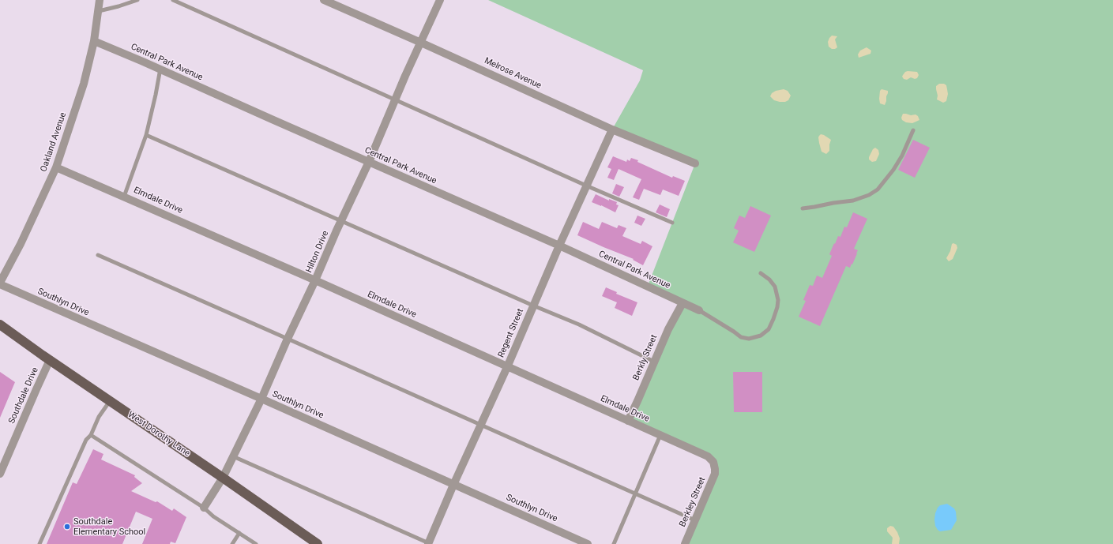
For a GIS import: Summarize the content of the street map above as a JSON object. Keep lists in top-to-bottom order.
{
  "streets": {
    "main road": ["West Dorothy Lane"],
    "street": [
      "Central Park Avenue",
      "Melrose Avenue",
      "Oakland Avenue",
      "Elmdale Drive",
      "Hilton Drive",
      "Southlyn Drive",
      "Regent Street",
      "Berkly Street",
      "Southdale Drive",
      "Berkley Street"
    ]
  },
  "crossings": [
    ["Central Park Avenue", "Oakland Avenue"],
    ["Central Park Avenue", "Hilton Drive"],
    ["Central Park Avenue", "Regent Street"],
    ["Central Park Avenue", "Berkly Street"],
    ["Melrose Avenue", "Hilton Drive"],
    ["Melrose Avenue", "Regent Street"],
    ["Oakland Avenue", "Elmdale Drive"],
    ["Oakland Avenue", "Southlyn Drive"],
    ["Elmdale Drive", "Hilton Drive"],
    ["Elmdale Drive", "Regent Street"],
    ["Elmdale Drive", "Berkly Street"],
    ["Elmdale Drive", "Berkley Street"],
    ["Hilton Drive", "Southlyn Drive"],
    ["Hilton Drive", "West Dorothy Lane"],
    ["Southlyn Drive", "Regent Street"],
    ["Southdale Drive", "West Dorothy Lane"]
  ],
  "places": ["Southdale Elementary School"]
}
